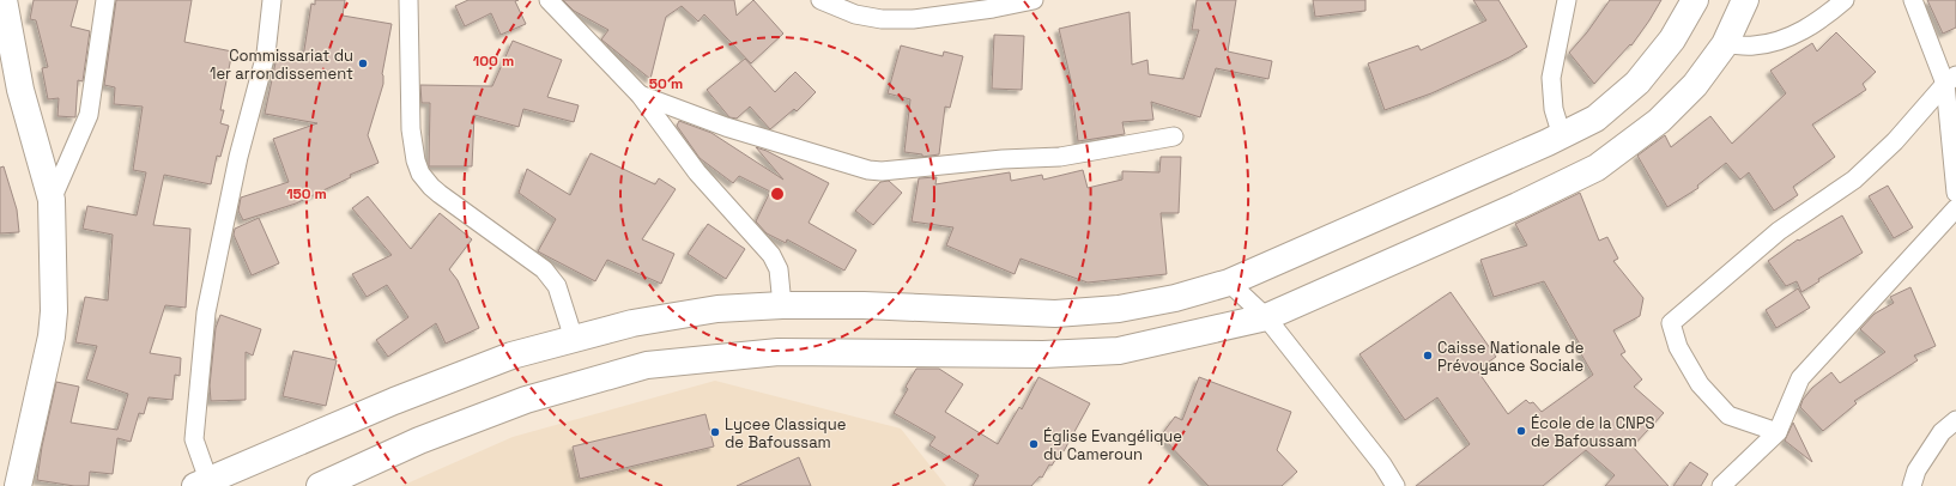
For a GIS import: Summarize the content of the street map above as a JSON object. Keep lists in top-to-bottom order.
{
  "places": [
    "Commissariat du 1er arrondissement",
    "Caisse Nationale de Prévoyance Sociale",
    "École de la CNPS de Bafoussam",
    "Lycee Classique de Bafoussam",
    "Église Evangélique du Cameroun"
  ],
  "rings": ["100 m", "50 m", "150 m"]
}
